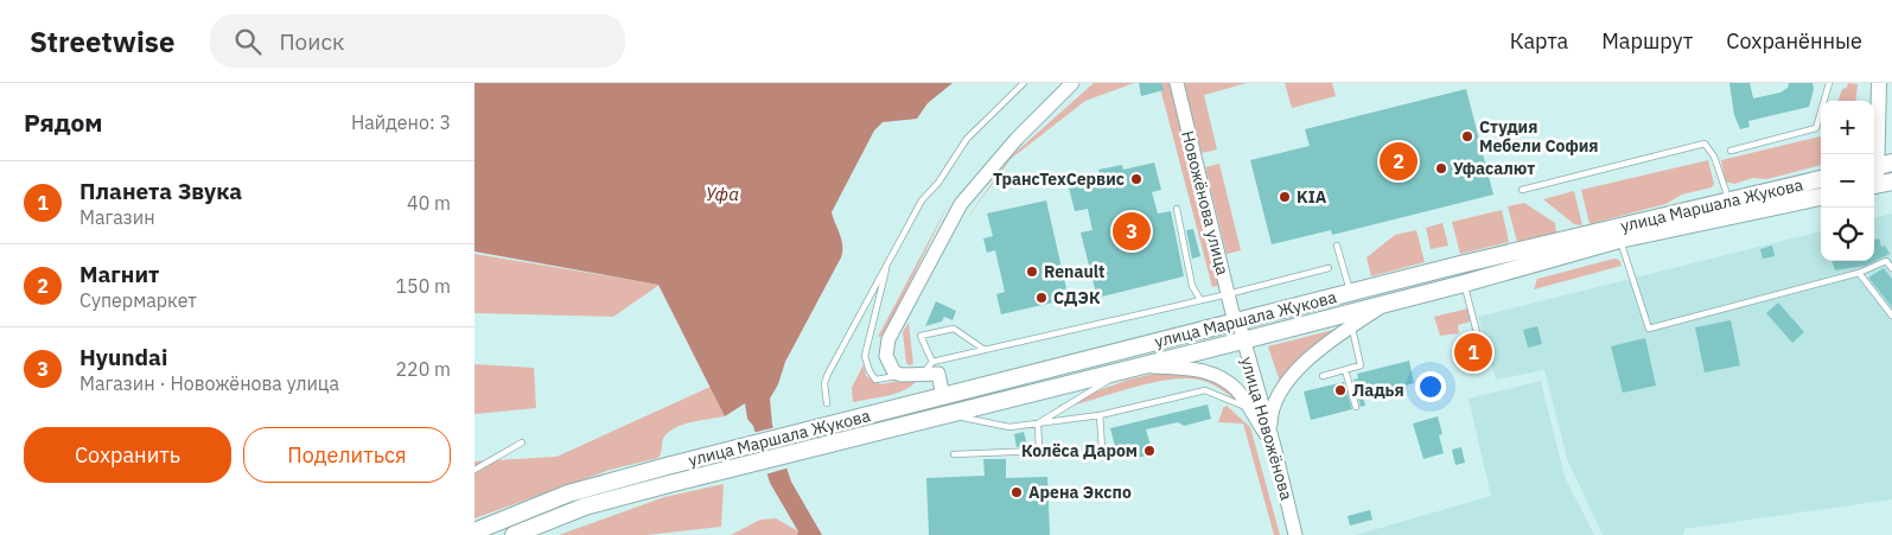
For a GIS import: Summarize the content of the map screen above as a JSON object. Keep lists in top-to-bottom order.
{
  "streets": {
    "main road": ["улица Маршала Жукова"],
    "street": ["Новожёнова улица", "улица Новожёнова"]
  },
  "crossings": [
    ["Новожёнова улица", "улица Маршала Жукова"],
    ["Новожёнова улица", "улица Новожёнова"],
    ["улица Маршала Жукова", "улица Новожёнова"]
  ],
  "water": ["Уфа"],
  "places": [
    "Студия Мебели София",
    "Уфасалют",
    "ТрансТехСервис",
    "KIA",
    "Renault",
    "СДЭК",
    "Ладья",
    "Колёса Даром",
    "Арена Экспо"
  ],
  "page": {
    "header": "Streetwise",
    "search": "Поиск",
    "nav": ["Карта", "Маршрут", "Сохранённые"],
    "heading": ["Рядом", "Найдено: 3"],
    "map_buttons": ["+", "−"],
    "pins": ["2", "3", "1"],
    "list": [
      {
        "mark": "1",
        "name": "Планета Звука",
        "note": "Магазин",
        "value": "40 m"
      },
      {
        "mark": "2",
        "name": "Магнит",
        "note": "Супермаркет",
        "value": "150 m"
      },
      {
        "mark": "3",
        "name": "Hyundai",
        "note": "Магазин · Новожёнова улица",
        "value": "220 m"
      }
    ],
    "buttons": ["Сохранить", "Поделиться"]
  }
}
